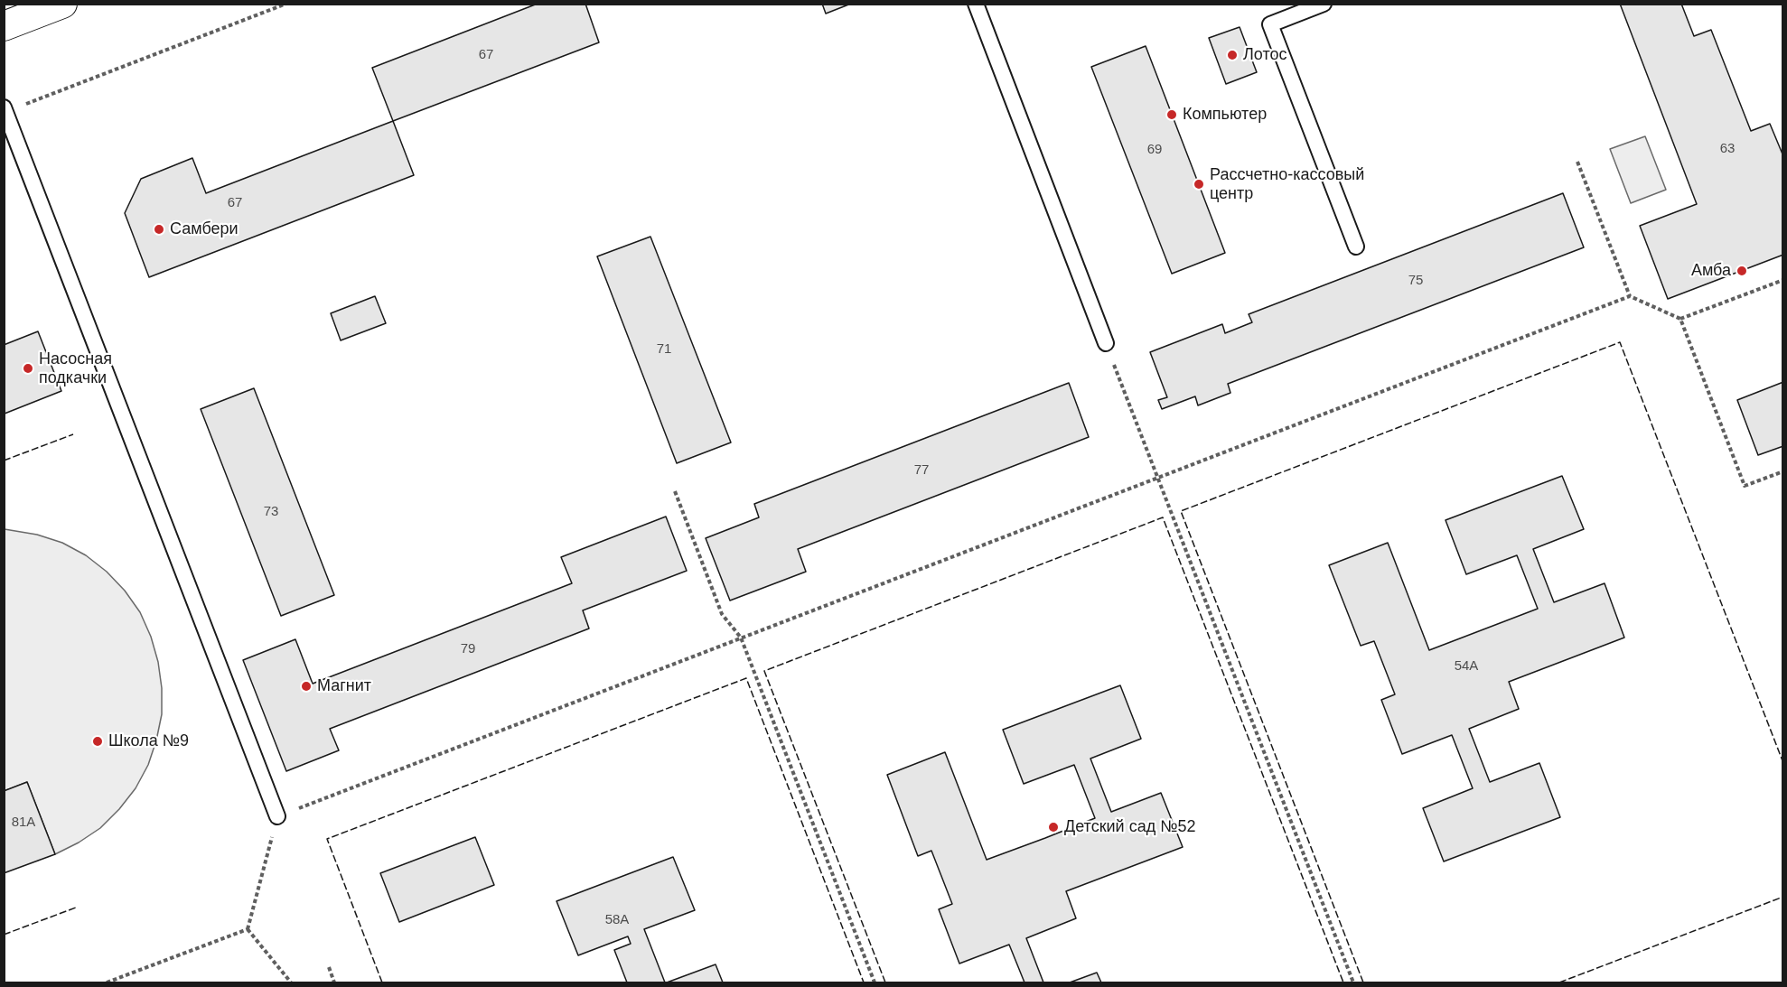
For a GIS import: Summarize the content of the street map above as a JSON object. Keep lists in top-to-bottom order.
{
  "places": [
    "Лотос",
    "Компьютер",
    "Рассчетно-кассовый центр",
    "Самбери",
    "Амба",
    "Насосная подкачки",
    "Магнит",
    "Школа №9",
    "Детский сад №52"
  ],
  "house_numbers": [
    "67",
    "63",
    "69",
    "67",
    "75",
    "71",
    "77",
    "73",
    "79",
    "54А",
    "81А",
    "58А"
  ]
}
